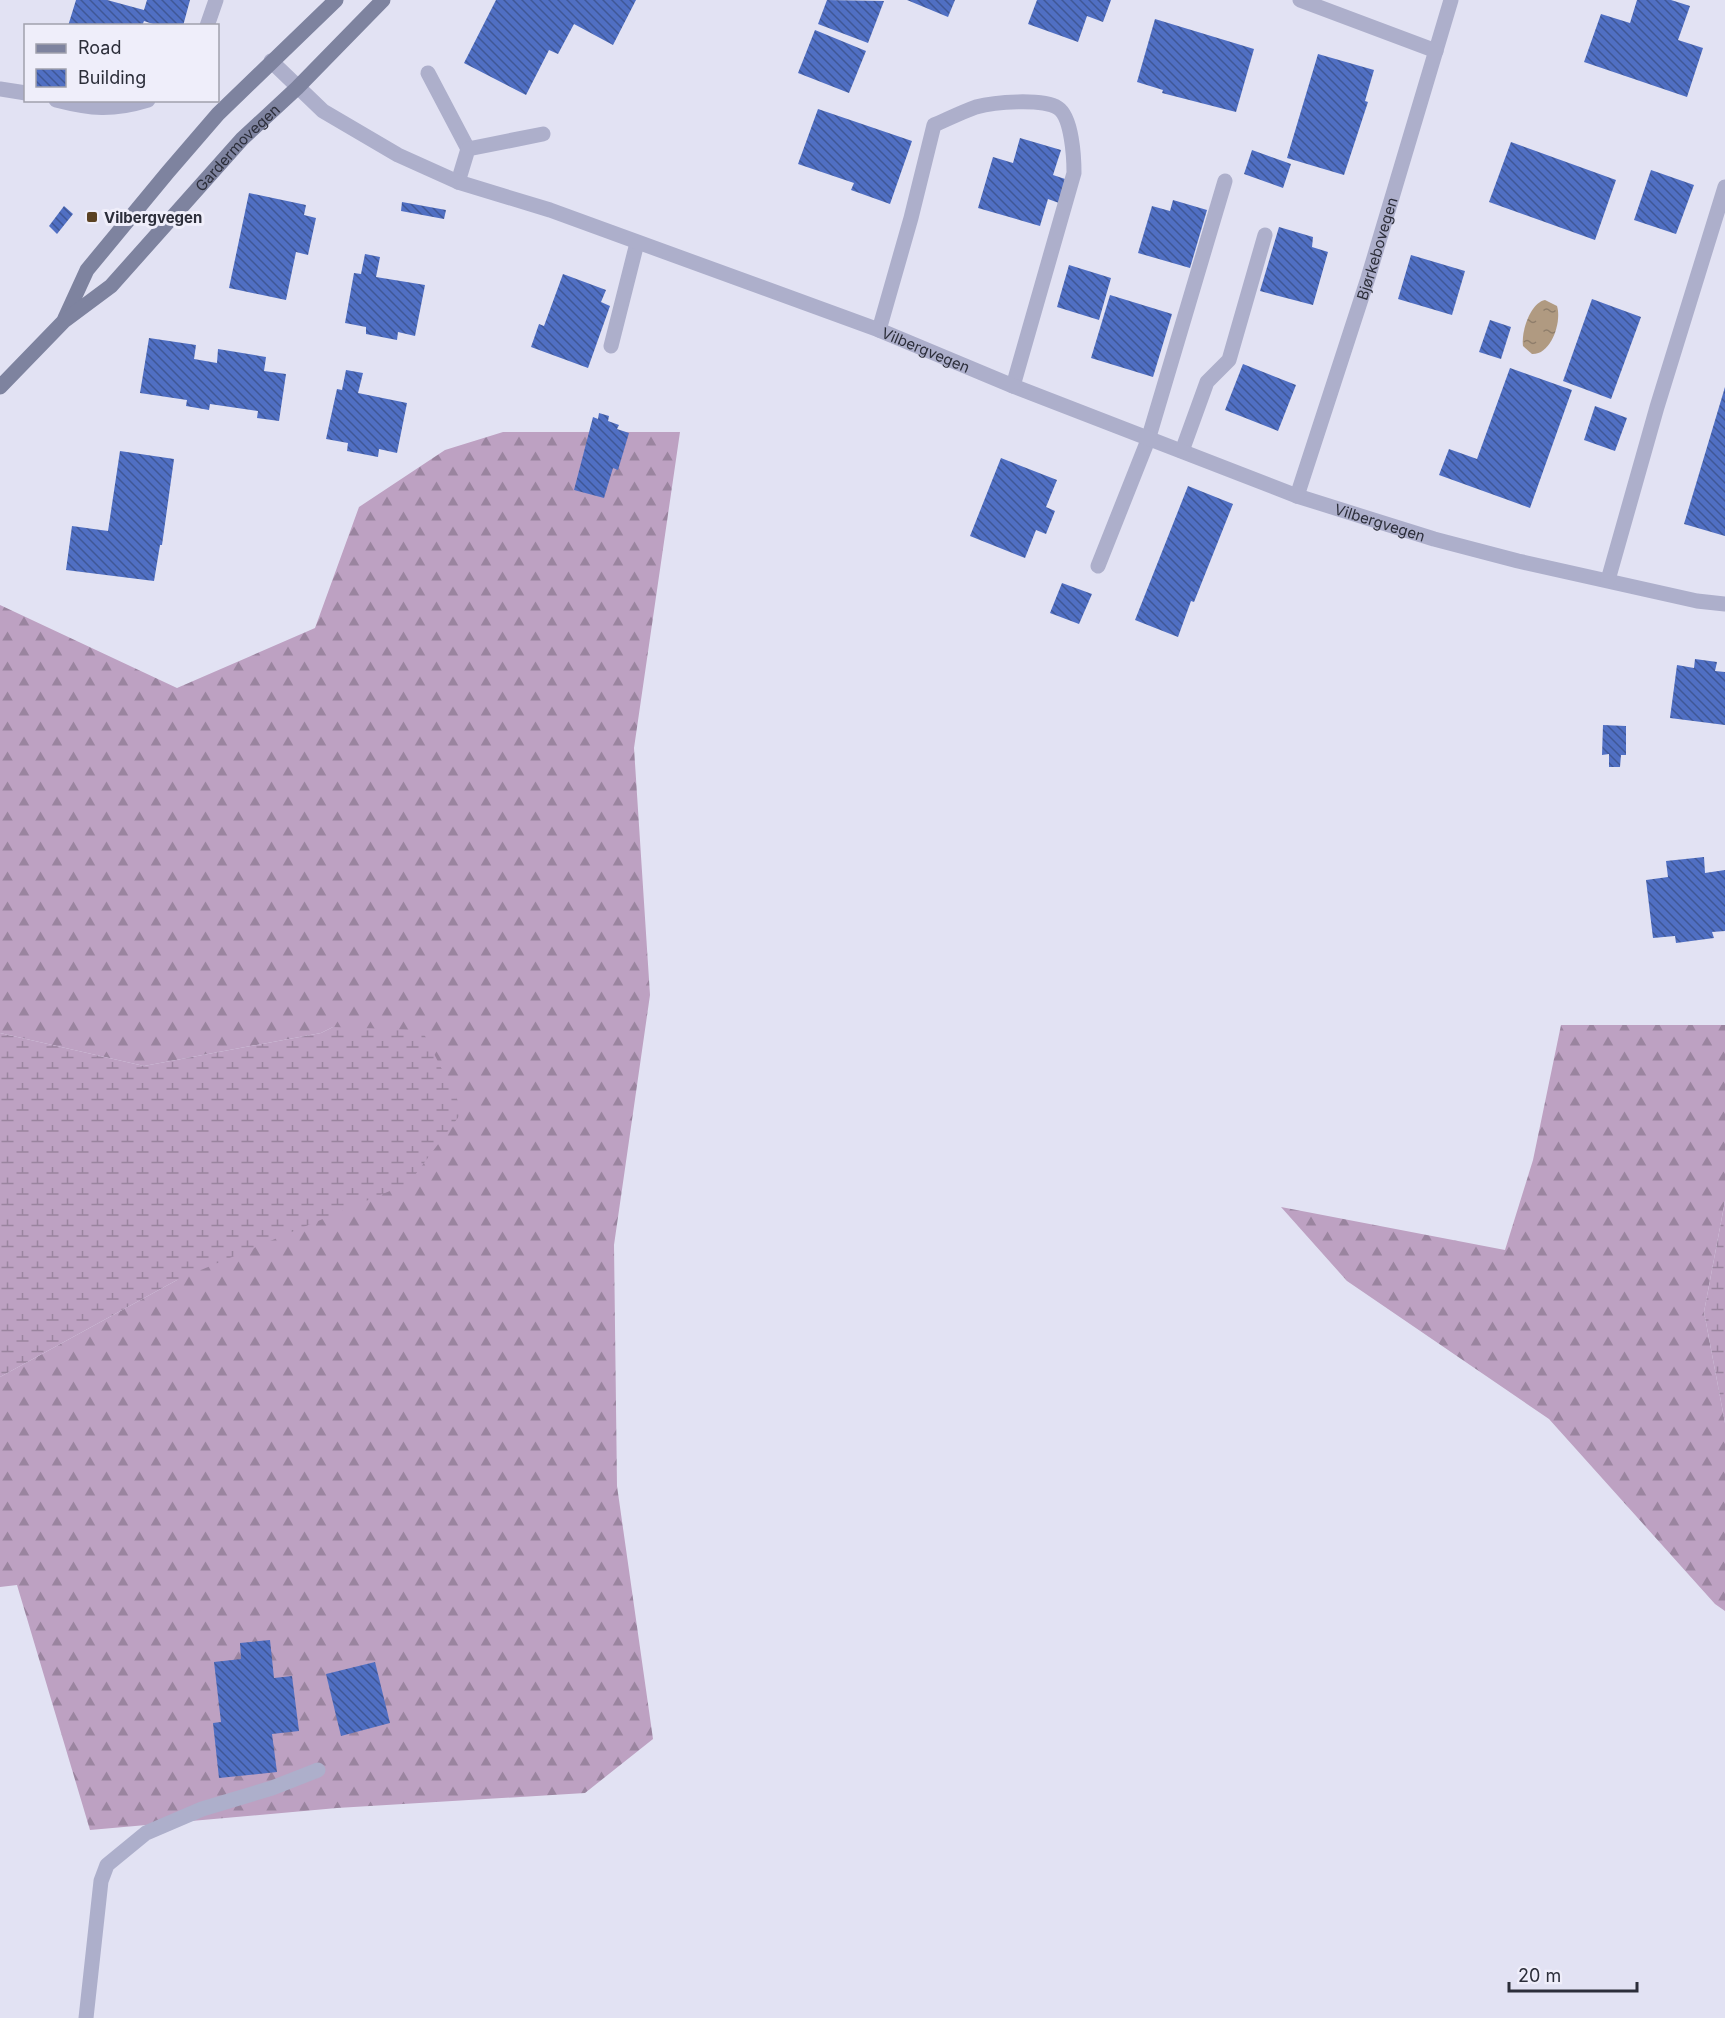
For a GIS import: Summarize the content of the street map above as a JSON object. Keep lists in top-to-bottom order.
{
  "streets": {
    "main road": ["Gardermovegen"],
    "street": ["Bjørkebovegen", "Vilbergvegen"]
  },
  "crossings": [
    ["Gardermovegen", "Vilbergvegen"],
    ["Bjørkebovegen", "Vilbergvegen"]
  ],
  "places": {
    "transit": ["Vilbergvegen"]
  },
  "legend": ["Road", "Building"],
  "scale_bar": "20 m"
}
